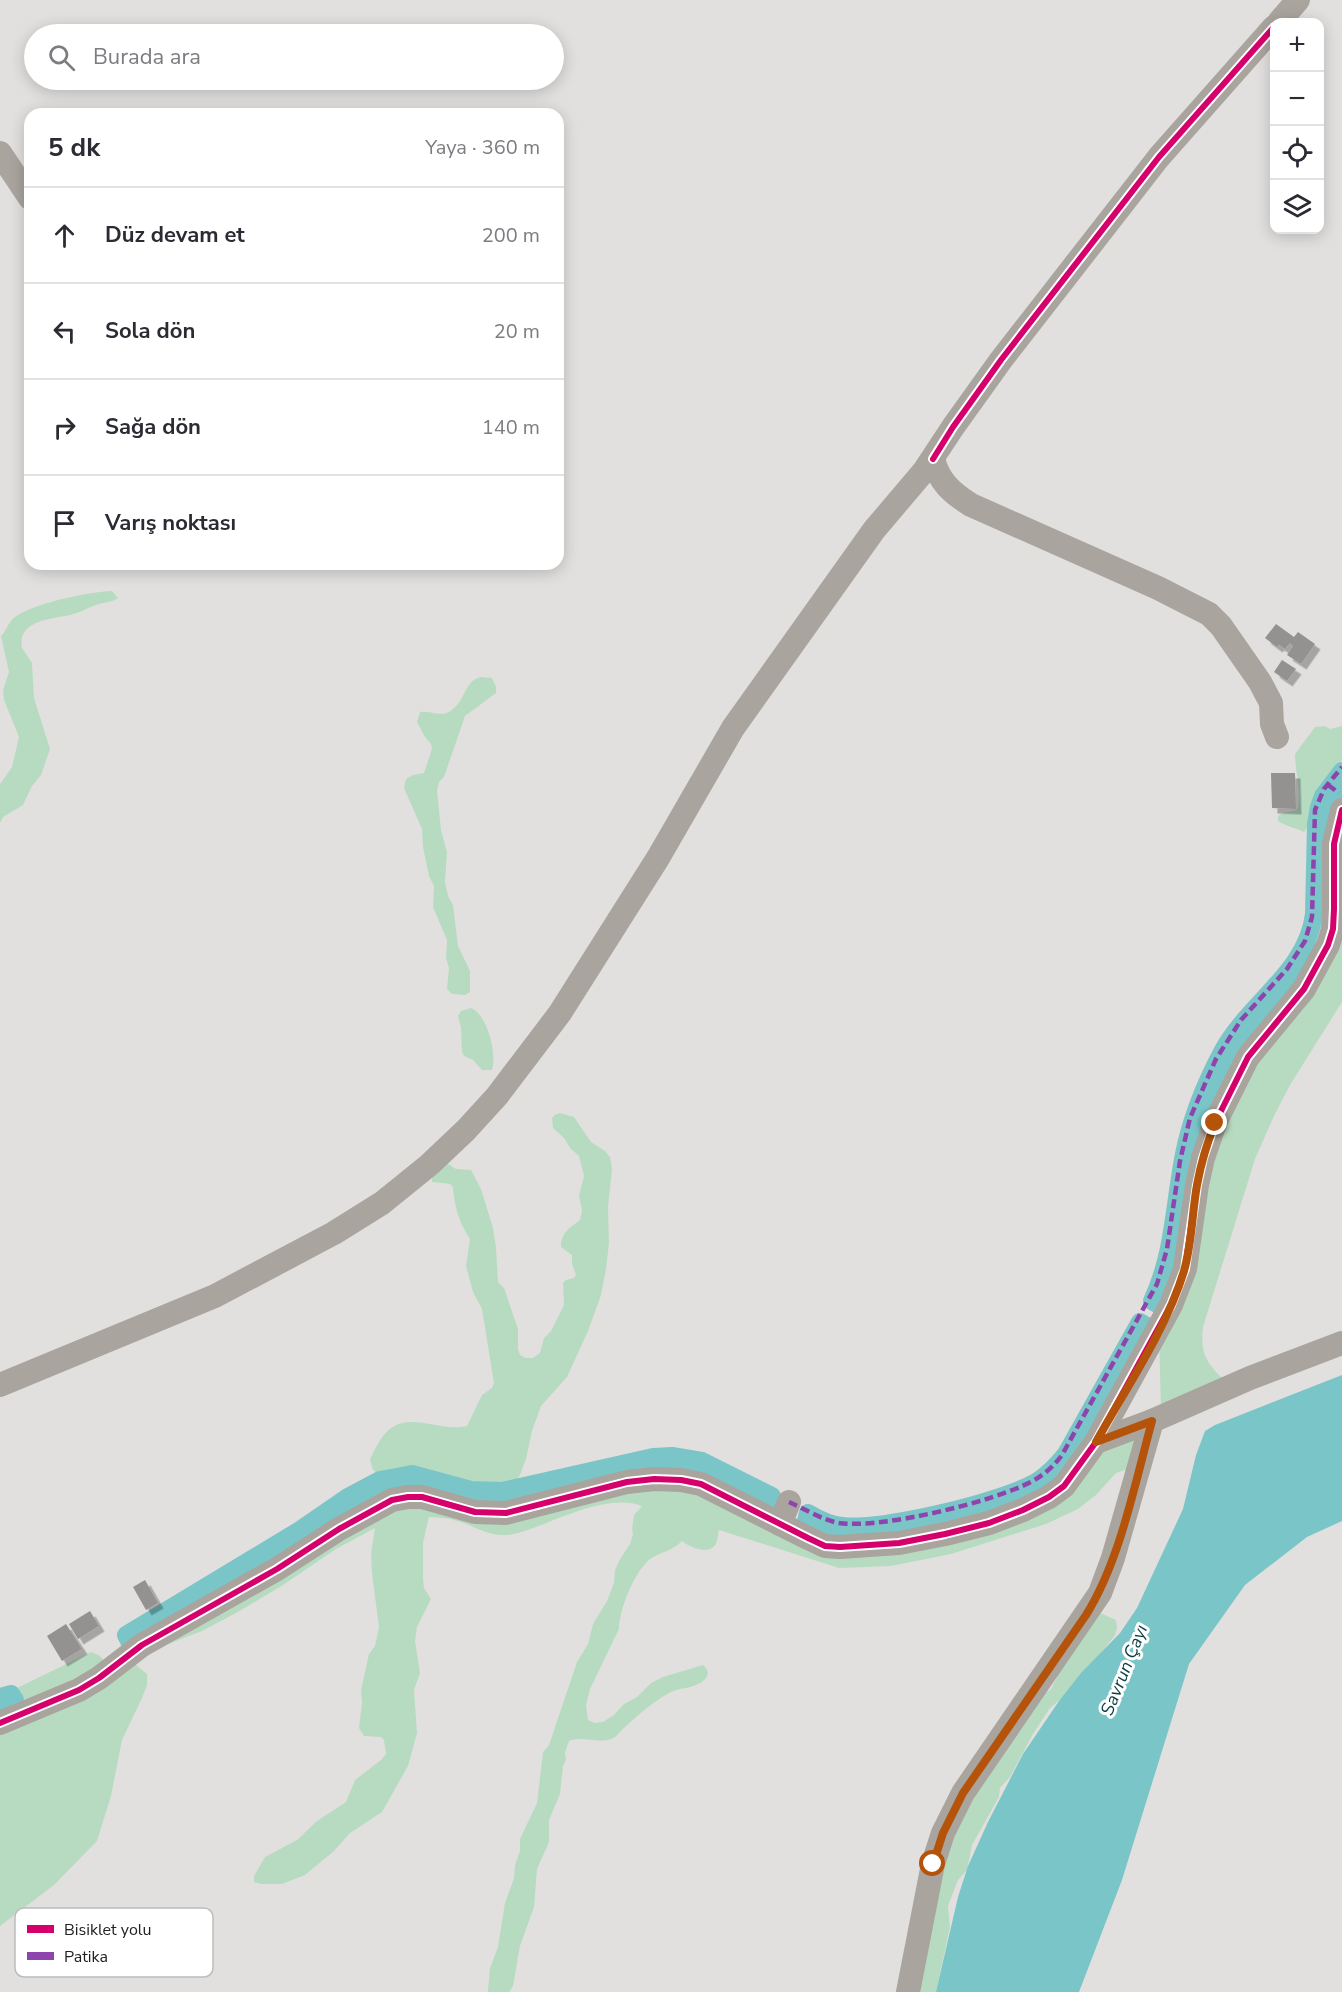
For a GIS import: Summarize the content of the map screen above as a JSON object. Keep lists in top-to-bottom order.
{
  "water": ["Savrun Çayı"],
  "legend": ["Bisiklet yolu", "Patika"],
  "page": {
    "map_buttons": ["+", "−"],
    "search": "Burada ara",
    "heading": ["5 dk", "Yaya · 360 m"],
    "list": [
      ["Düz devam et", "200 m"],
      ["Sola dön", "20 m"],
      ["Sağa dön", "140 m"],
      "Varış noktası"
    ]
  }
}
